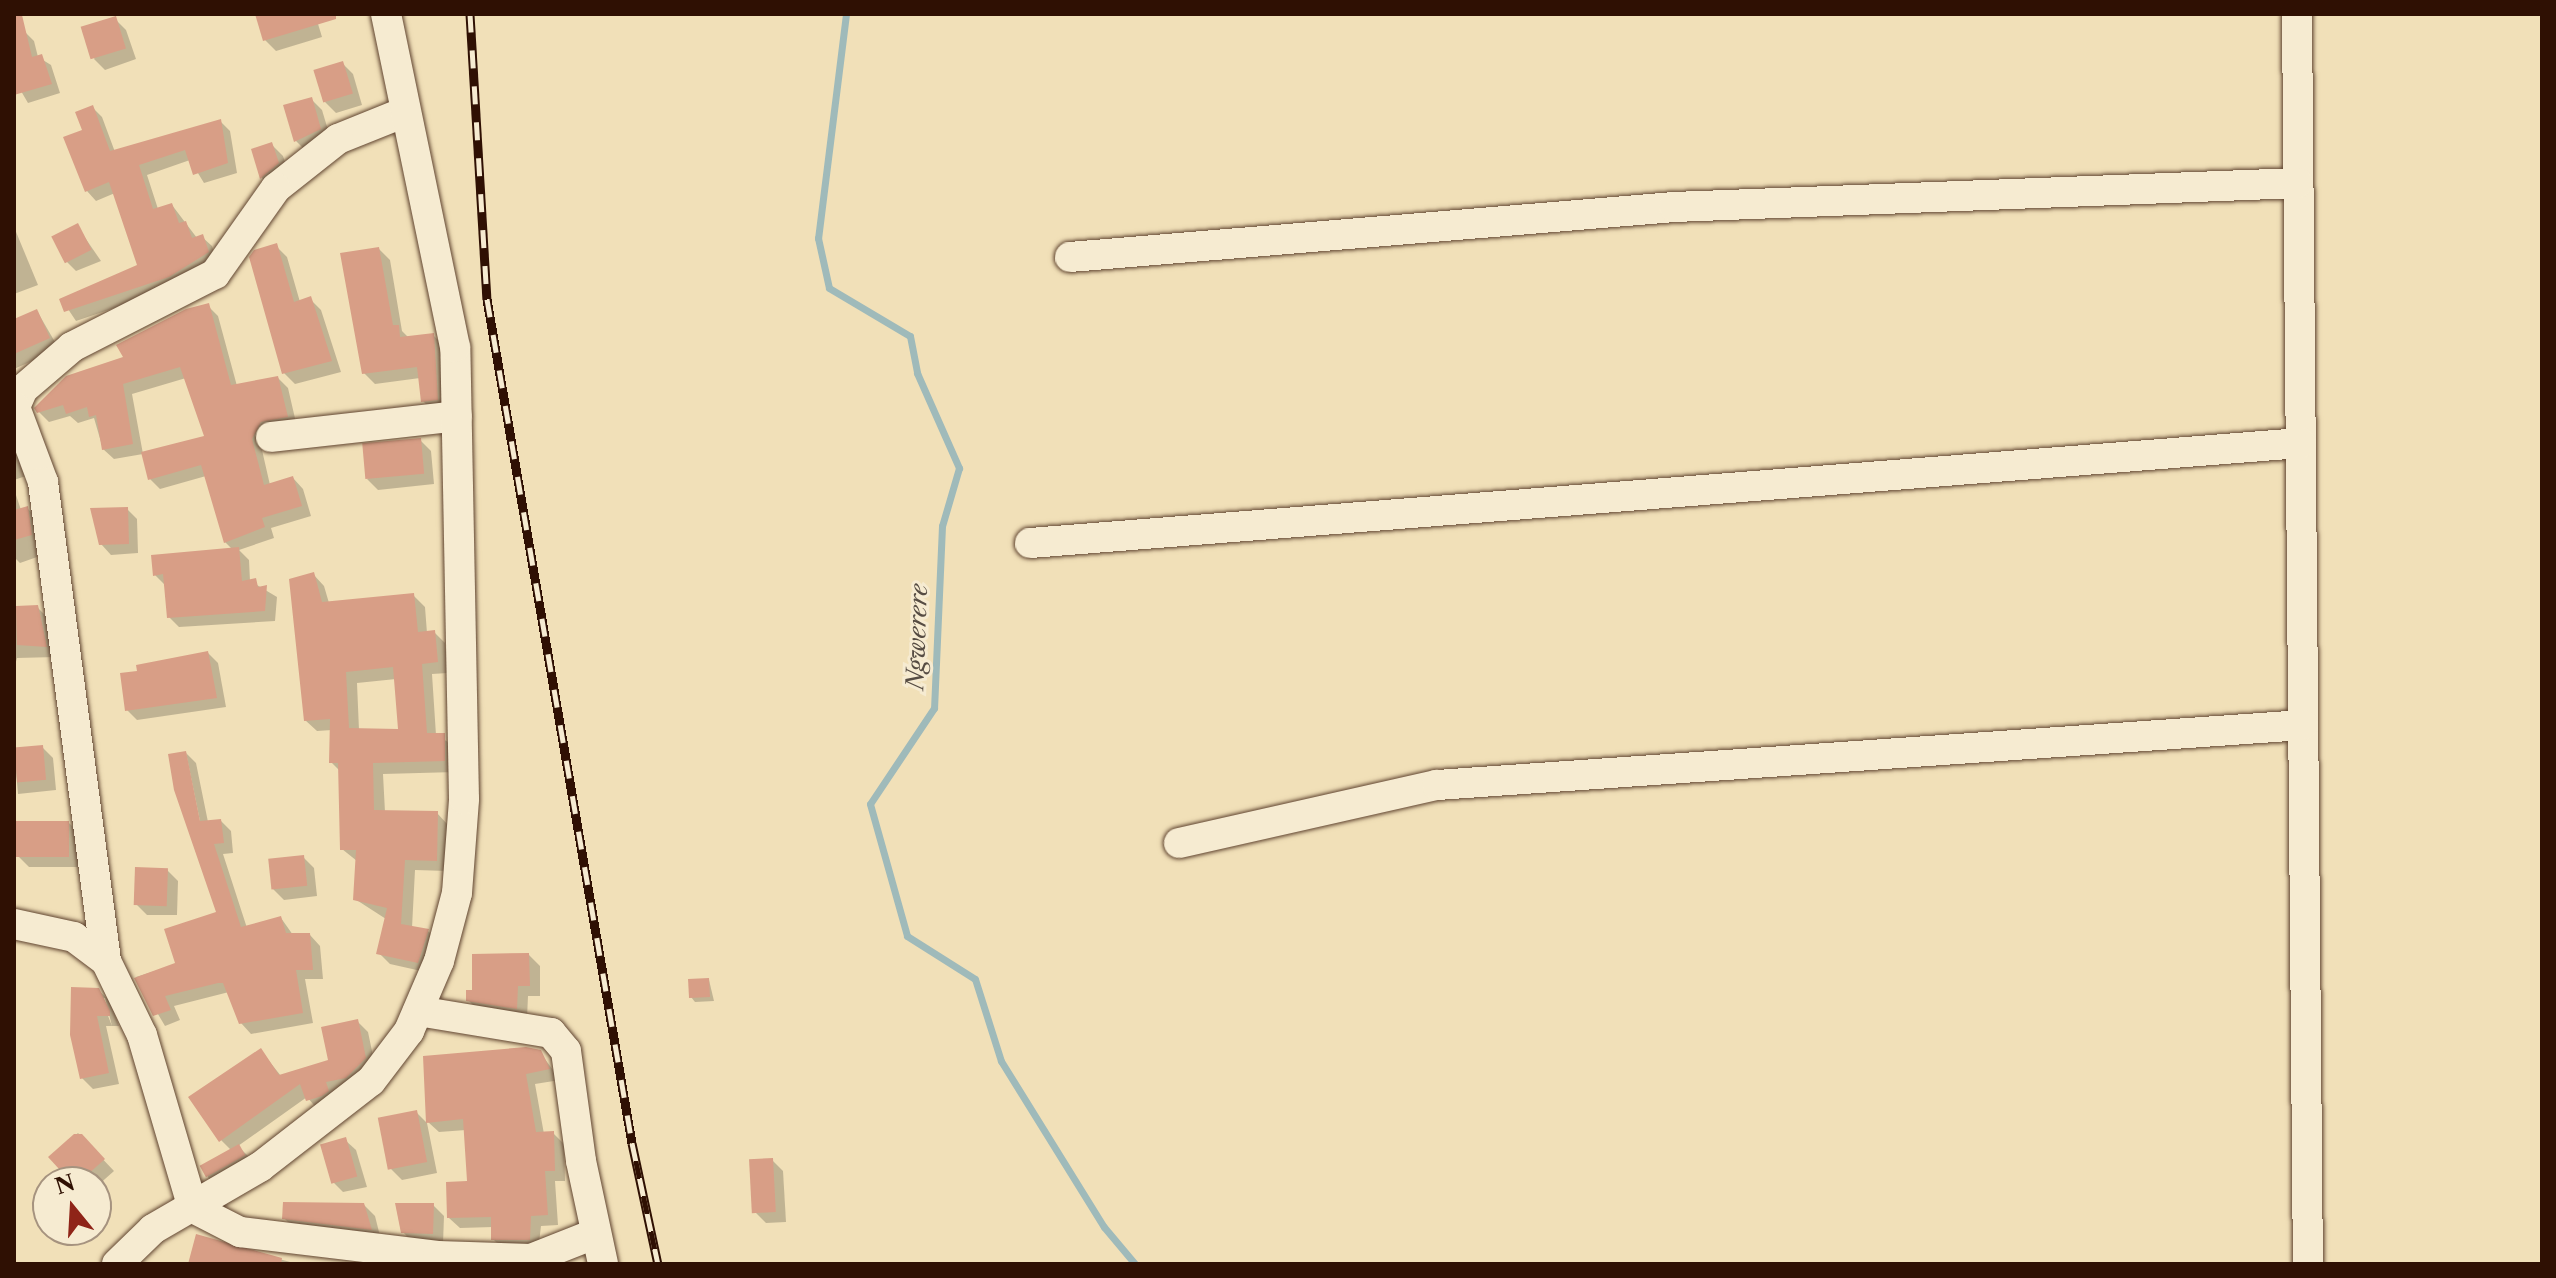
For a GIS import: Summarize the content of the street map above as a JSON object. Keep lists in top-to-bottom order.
{
  "water": ["Ngwerere"],
  "north": "top"
}
